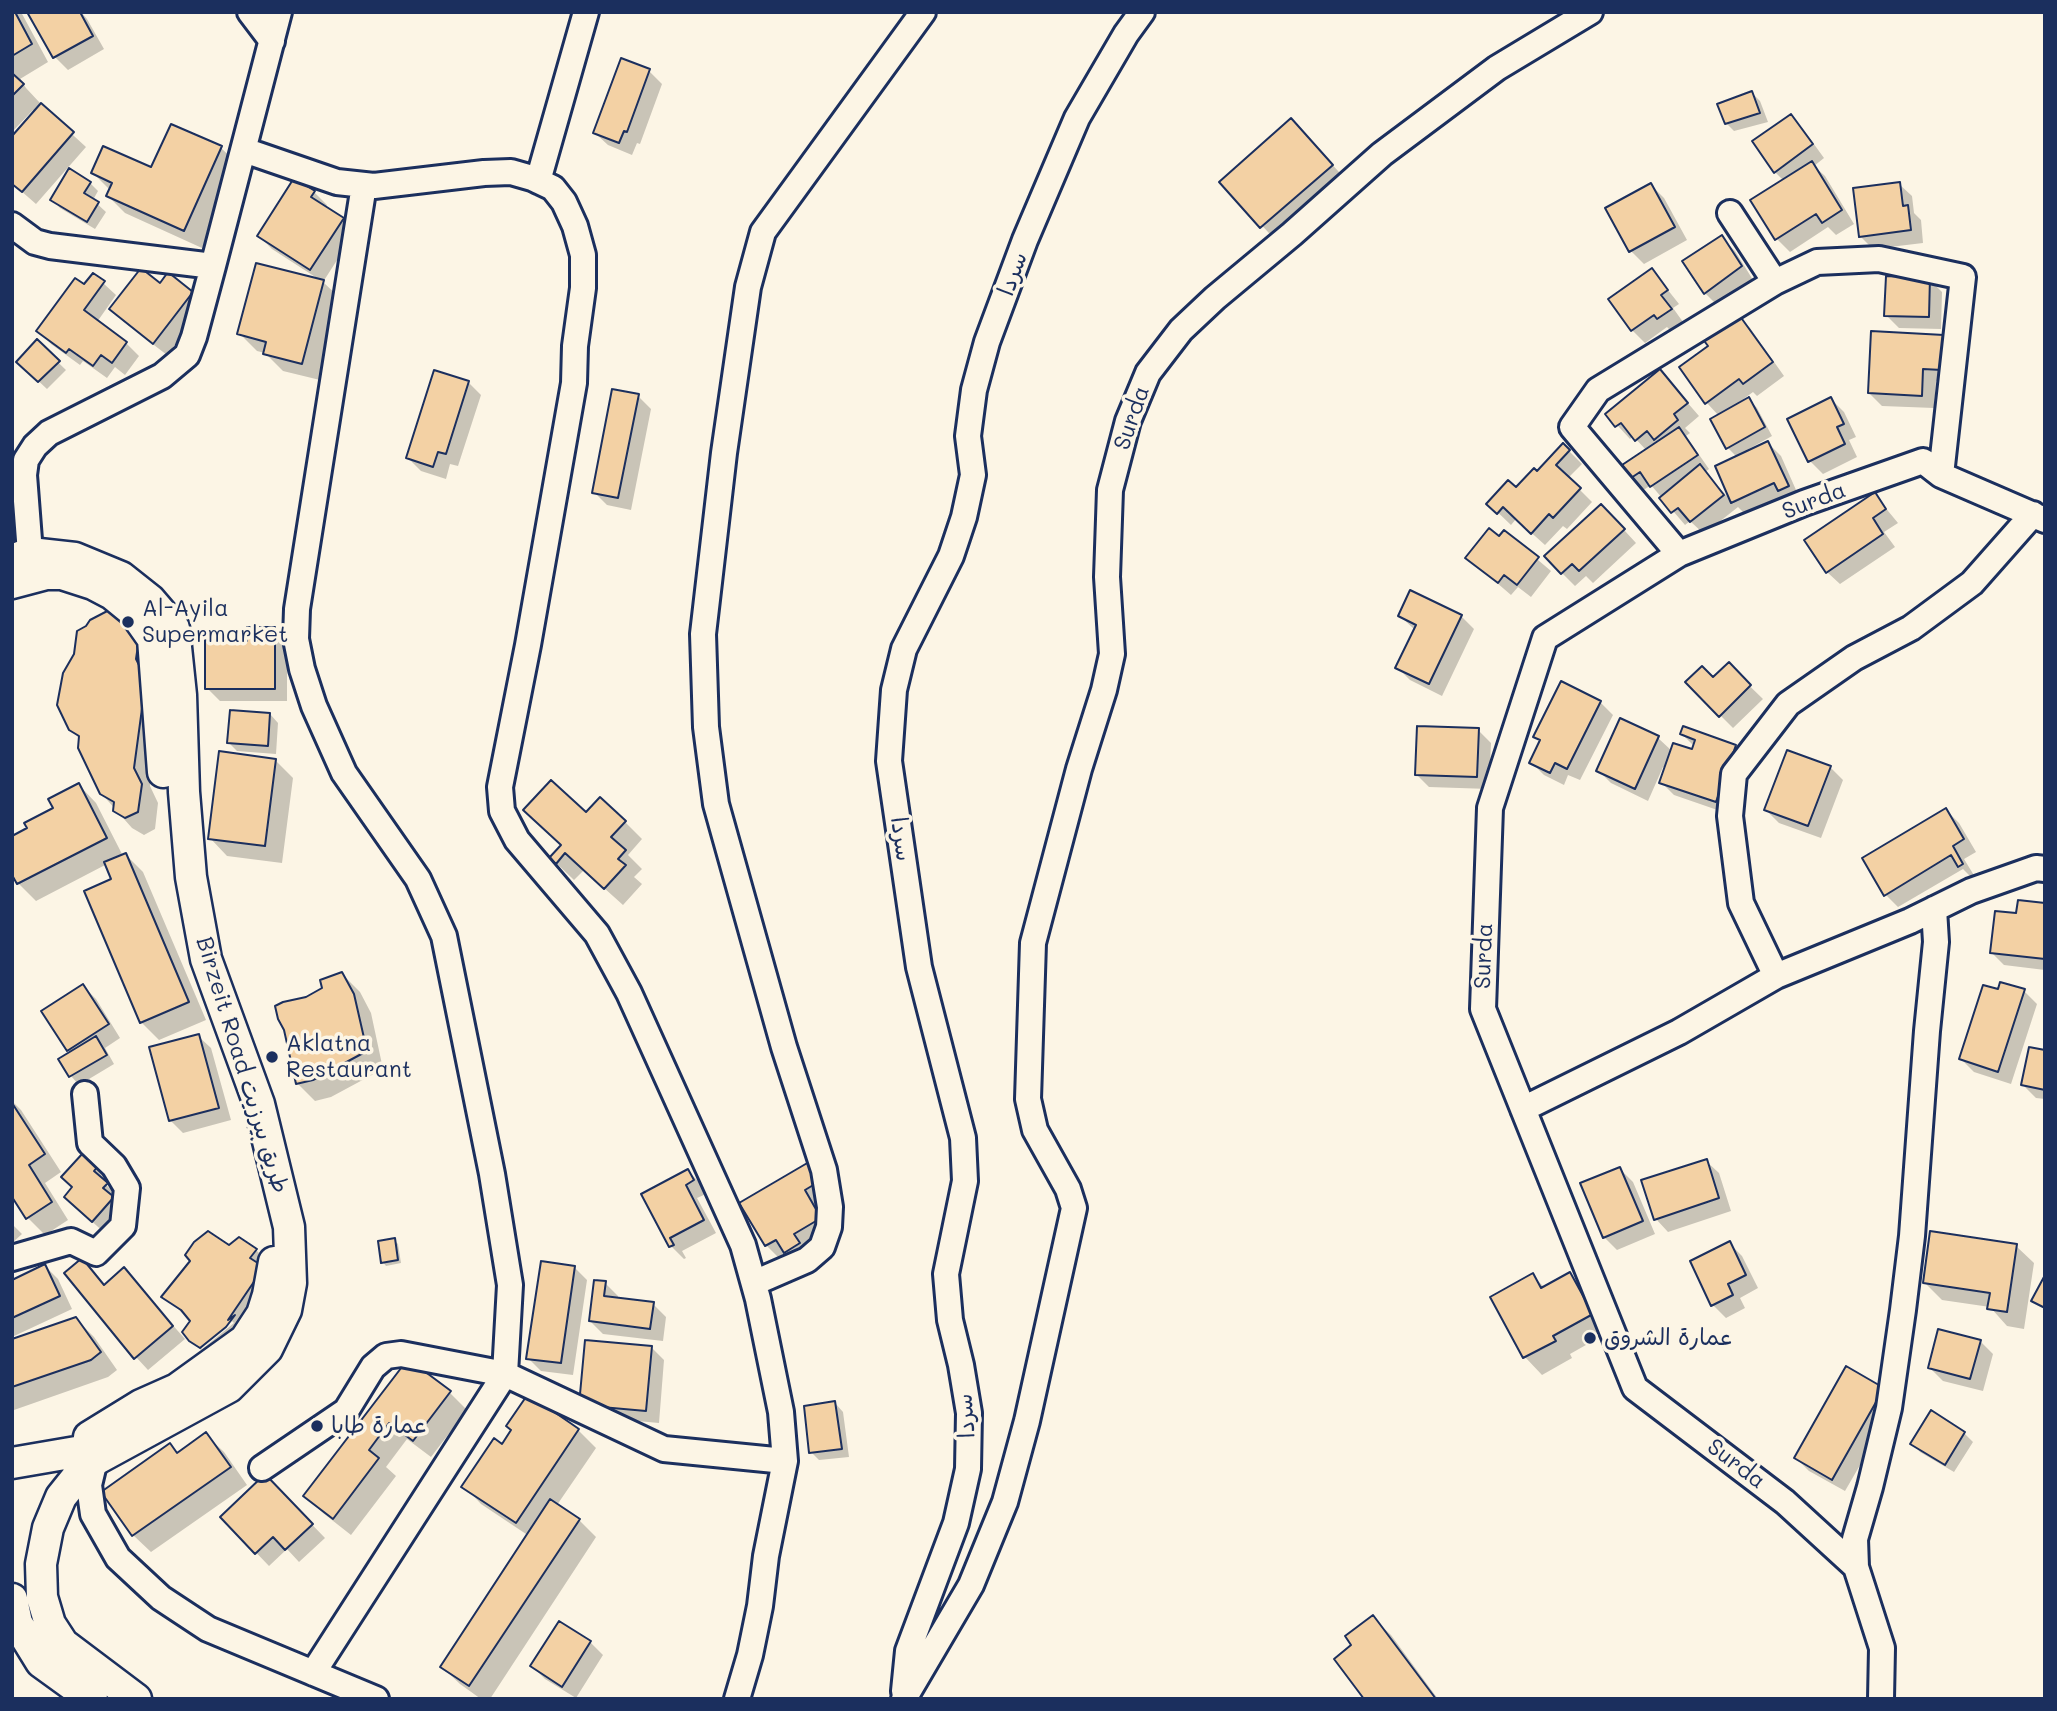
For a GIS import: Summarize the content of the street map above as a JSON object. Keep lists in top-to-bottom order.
{
  "streets": {
    "street": ["سردا", "Surda"]
  },
  "crossings": [
    ["سردا", "Surda"]
  ],
  "places": [
    "Al-Ayila Supermarket",
    "Aklatna Restaurant",
    "عمارة الشروق",
    "عمارة طابا"
  ]
}
